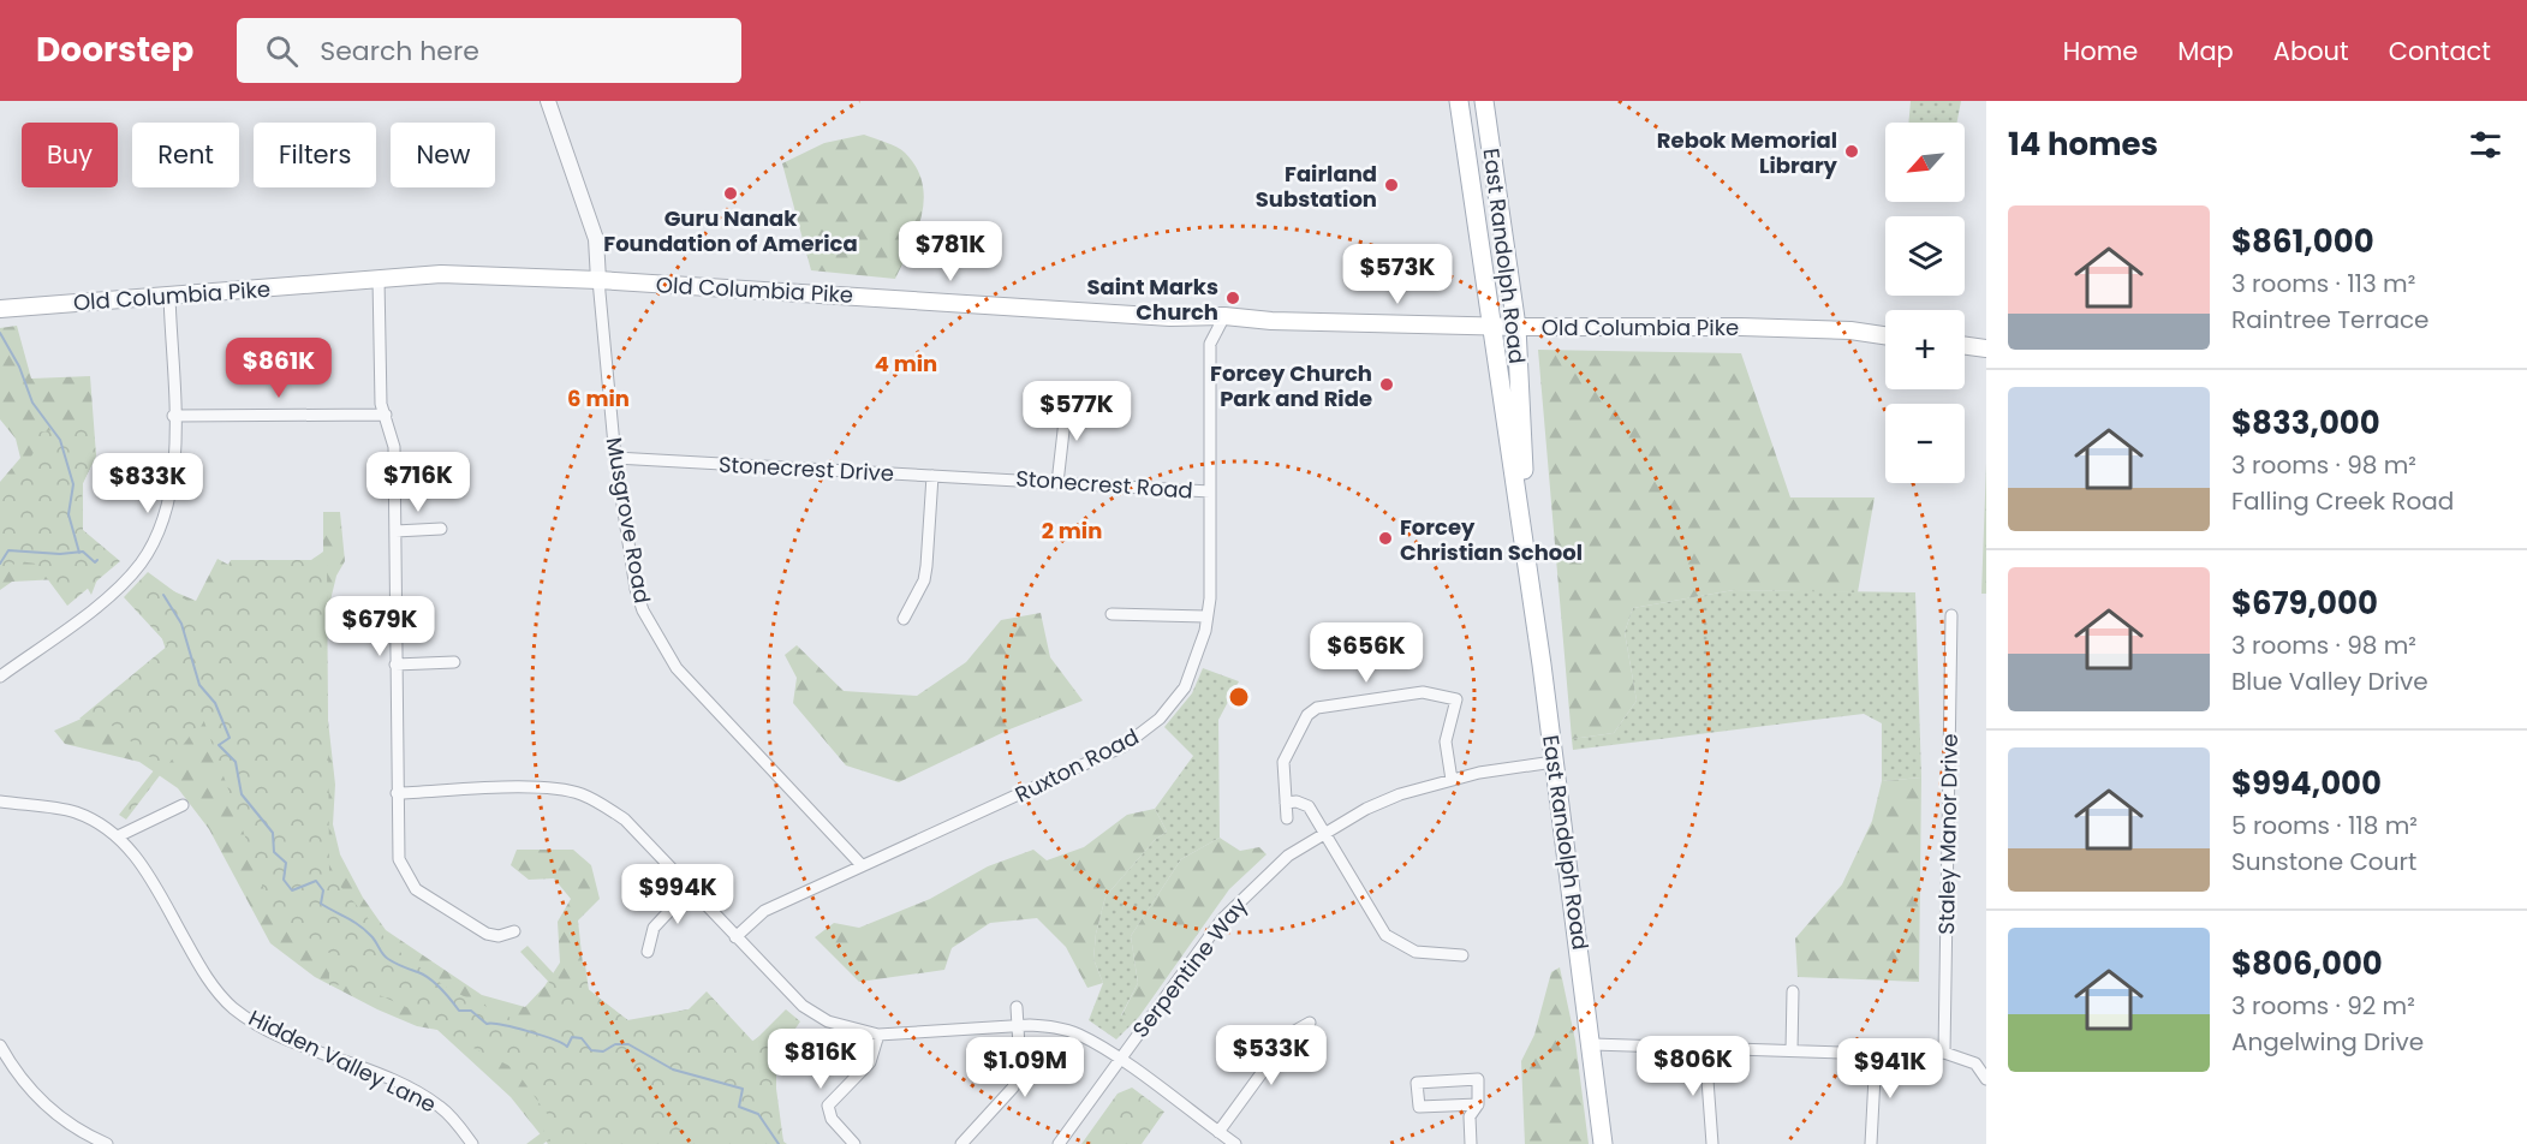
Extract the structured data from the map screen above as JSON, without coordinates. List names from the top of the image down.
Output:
{
  "streets": {
    "main road": ["East Randolph Road", "Old Columbia Pike"],
    "street": [
      "Stonecrest Drive",
      "Stonecrest Road",
      "Musgrove Road",
      "Ruxton Road",
      "Staley Manor Drive",
      "Serpentine Way",
      "Hidden Valley Lane"
    ]
  },
  "crossings": [
    ["East Randolph Road", "Old Columbia Pike"],
    ["East Randolph Road", "Serpentine Way"],
    ["Old Columbia Pike", "Musgrove Road"],
    ["Old Columbia Pike", "Ruxton Road"],
    ["Stonecrest Drive", "Stonecrest Road"],
    ["Stonecrest Drive", "Musgrove Road"],
    ["Stonecrest Road", "Ruxton Road"],
    ["Musgrove Road", "Ruxton Road"]
  ],
  "places": [
    "Rebok Memorial Library",
    "Fairland Substation",
    "Guru Nanak Foundation of America",
    "Saint Marks Church",
    "Forcey Church Park and Ride",
    "Forcey Christian School"
  ],
  "north": "bottom left",
  "page": {
    "header": "Doorstep",
    "search": "Search here",
    "nav": [
      "Home",
      "Map",
      "About",
      "Contact"
    ],
    "heading": "14 homes",
    "map_buttons": ["+", "−"],
    "chip": [
      "Buy",
      "Rent",
      "Filters",
      "New"
    ],
    "list": [
      {
        "name": "$861,000",
        "note": "3 rooms · 113 m² · Raintree Terrace"
      },
      {
        "name": "$833,000",
        "note": "3 rooms · 98 m² · Falling Creek Road"
      },
      {
        "name": "$679,000",
        "note": "3 rooms · 98 m² · Blue Valley Drive"
      },
      {
        "name": "$994,000",
        "note": "5 rooms · 118 m² · Sunstone Court"
      },
      {
        "name": "$806,000",
        "note": "3 rooms · 92 m² · Angelwing Drive"
      }
    ],
    "price": [
      "$781K",
      "$573K",
      "$861K",
      "$577K",
      "$716K",
      "$833K",
      "$679K",
      "$656K",
      "$994K",
      "$533K",
      "$816K",
      "$806K",
      "$1.09M",
      "$941K"
    ]
  },
  "rings": ["4 min", "6 min", "2 min"]
}
